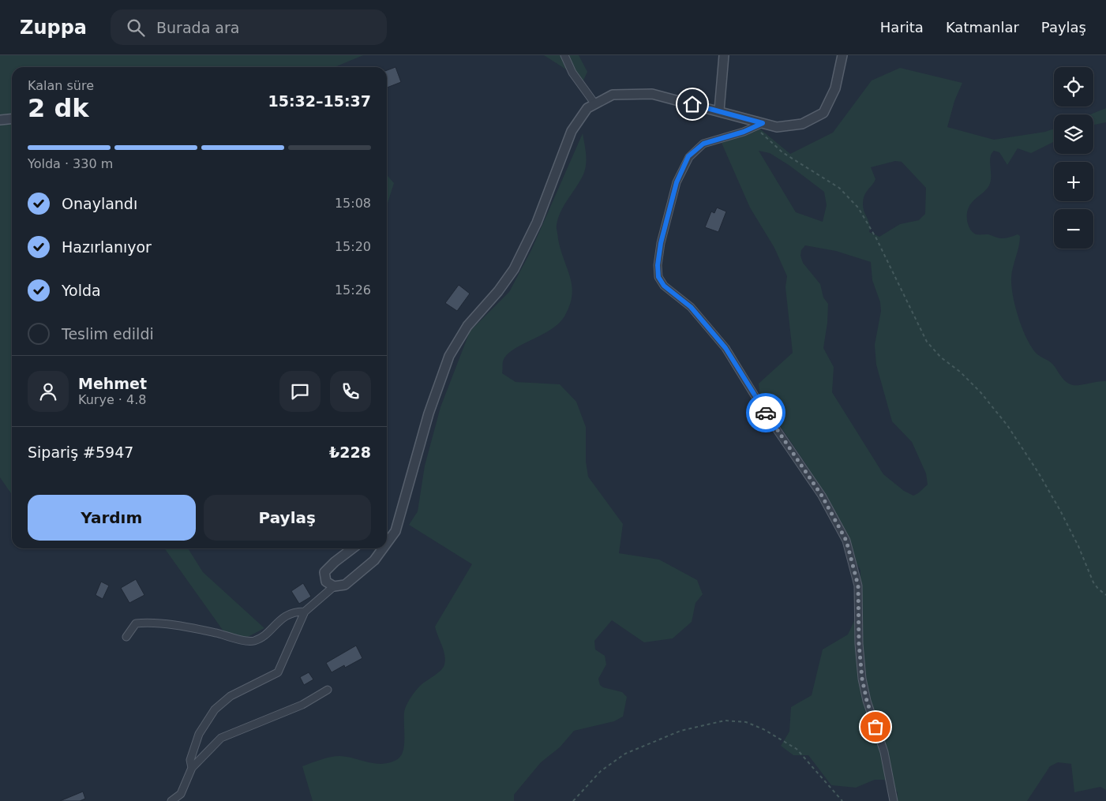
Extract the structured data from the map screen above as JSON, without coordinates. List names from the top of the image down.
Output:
{
  "page": {
    "header": "Zuppa",
    "search": "Burada ara",
    "nav": ["Harita", "Katmanlar", "Paylaş"],
    "map_buttons": ["+", "−"],
    "heading": ["2 dk", "Kalan süre", "15:32–15:37"],
    "panel": [
      "Mehmet",
      "Kurye · 4.8",
      "Sipariş #5947",
      "₺228"
    ],
    "bar": "Yolda · 330 m",
    "list": [
      ["Onaylandı", "15:08"],
      ["Hazırlanıyor", "15:20"],
      ["Yolda", "15:26"],
      "Teslim edildi"
    ],
    "buttons": ["Yardım", "Paylaş"]
  }
}
